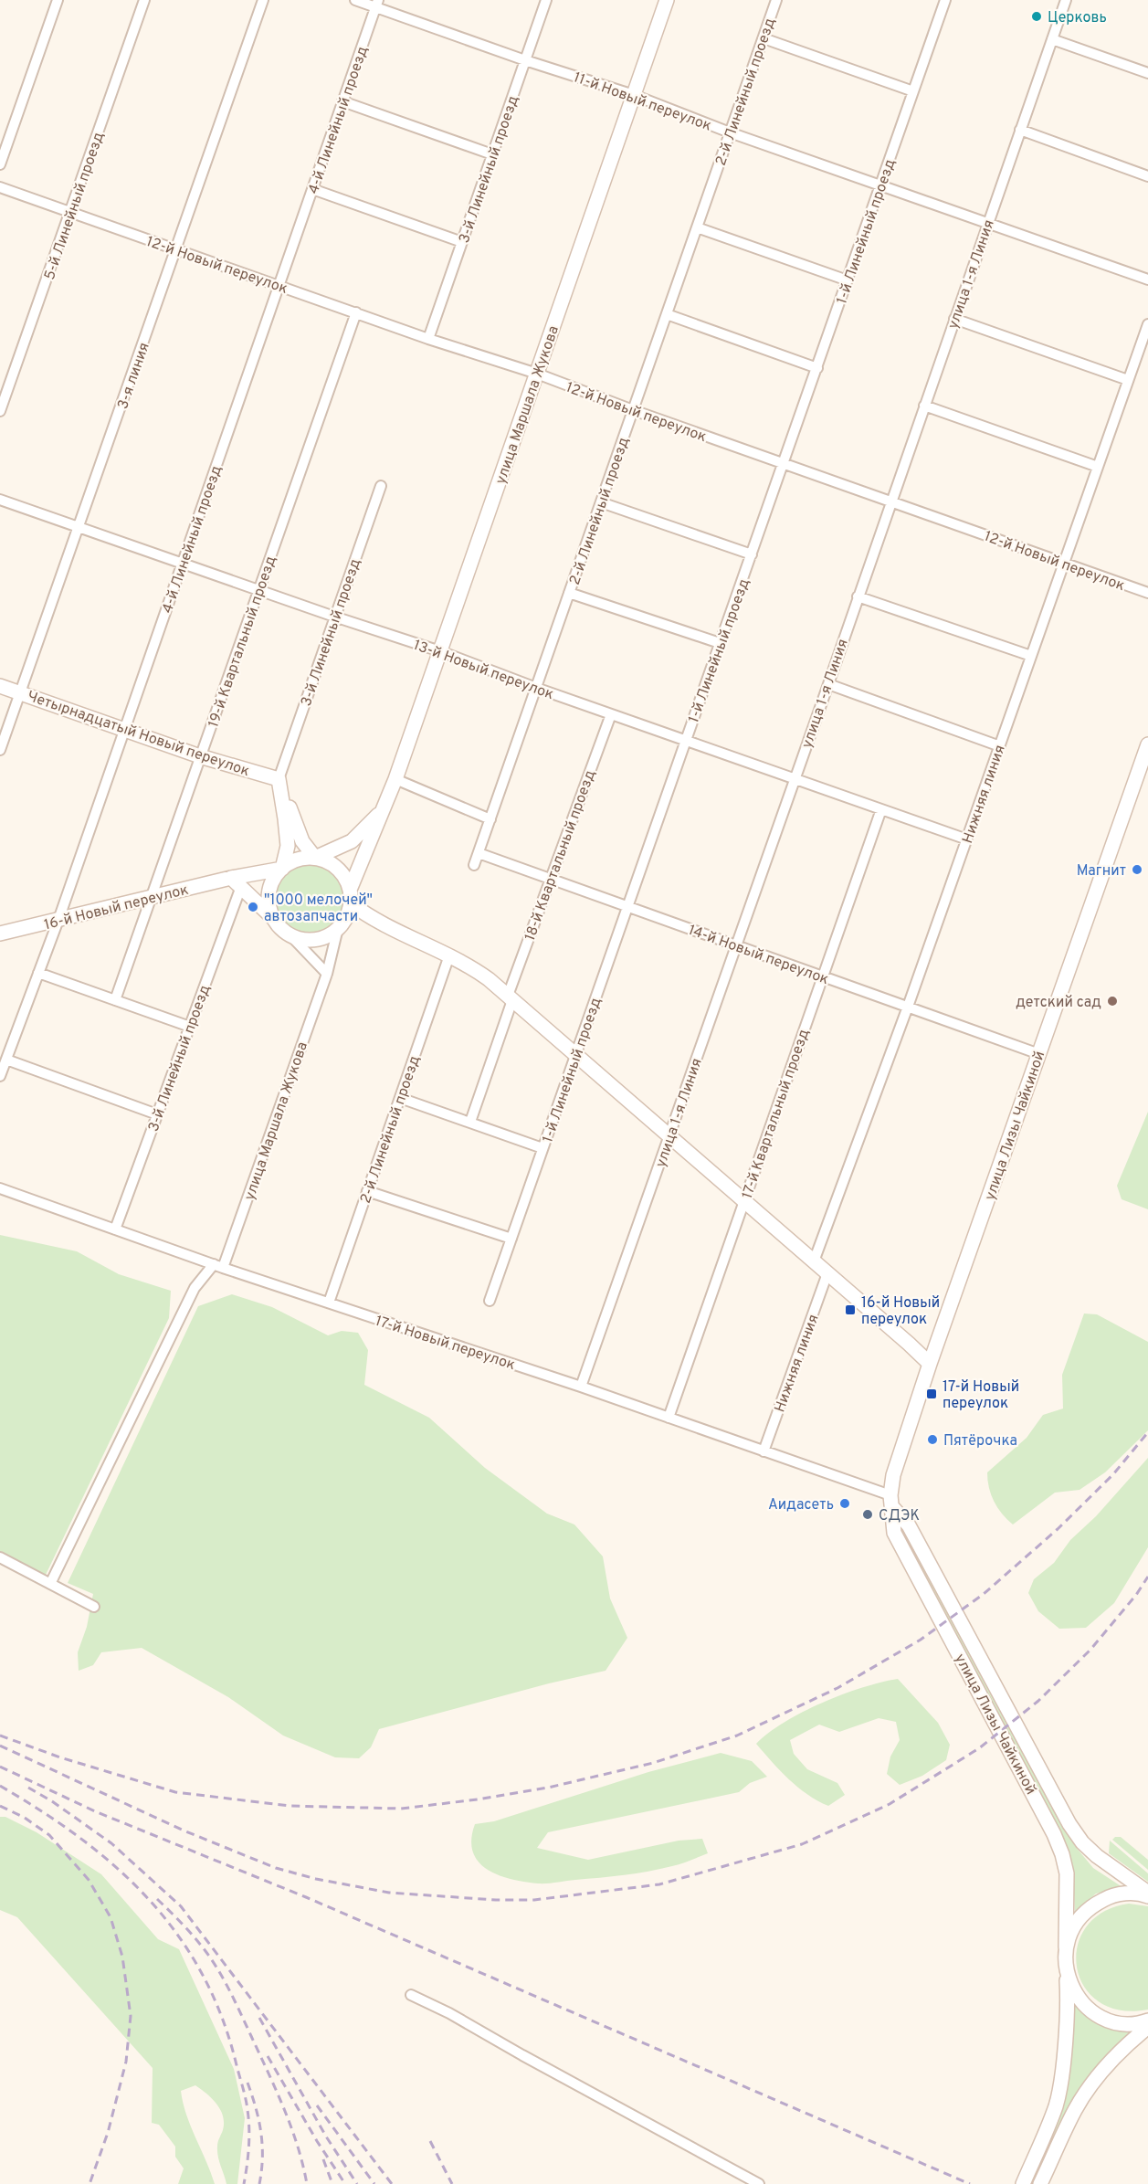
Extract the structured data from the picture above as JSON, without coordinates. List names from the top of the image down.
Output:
{
  "streets": {
    "main road": [
      "улица Маршала Жукова",
      "Четырнадцатый Новый переулок",
      "16-й Новый переулок",
      "улица Лизы Чайкиной"
    ],
    "street": [
      "2-й Линейный проезд",
      "11-й Новый переулок",
      "4-й Линейный проезд",
      "3-й Линейный проезд",
      "5-й Линейный проезд",
      "1-й Линейный проезд",
      "12-й Новый переулок",
      "улица 1-я Линия",
      "3-я линия",
      "19-й Квартальный проезд",
      "13-й Новый переулок",
      "Нижняя линия",
      "18-й Квартальный проезд",
      "14-й Новый переулок",
      "17-й Квартальный проезд",
      "17-й Новый переулок"
    ]
  },
  "crossings": [
    ["2-й Линейный проезд", "11-й Новый переулок"],
    ["2-й Линейный проезд", "12-й Новый переулок"],
    ["2-й Линейный проезд", "13-й Новый переулок"],
    ["2-й Линейный проезд", "14-й Новый переулок"],
    ["2-й Линейный проезд", "17-й Новый переулок"],
    ["11-й Новый переулок", "4-й Линейный проезд"],
    ["11-й Новый переулок", "3-й Линейный проезд"],
    ["11-й Новый переулок", "1-й Линейный проезд"],
    ["11-й Новый переулок", "улица 1-я Линия"],
    ["11-й Новый переулок", "улица Маршала Жукова"],
    ["4-й Линейный проезд", "12-й Новый переулок"],
    ["4-й Линейный проезд", "13-й Новый переулок"],
    ["4-й Линейный проезд", "Четырнадцатый Новый переулок"],
    ["4-й Линейный проезд", "16-й Новый переулок"],
    ["3-й Линейный проезд", "12-й Новый переулок"],
    ["3-й Линейный проезд", "13-й Новый переулок"],
    ["3-й Линейный проезд", "Четырнадцатый Новый переулок"],
    ["3-й Линейный проезд", "17-й Новый переулок"],
    ["5-й Линейный проезд", "12-й Новый переулок"],
    ["1-й Линейный проезд", "12-й Новый переулок"],
    ["1-й Линейный проезд", "13-й Новый переулок"],
    ["1-й Линейный проезд", "14-й Новый переулок"],
    ["12-й Новый переулок", "улица 1-я Линия"],
    ["12-й Новый переулок", "3-я линия"],
    ["12-й Новый переулок", "улица Маршала Жукова"],
    ["12-й Новый переулок", "19-й Квартальный проезд"],
    ["12-й Новый переулок", "Нижняя линия"],
    ["улица 1-я Линия", "13-й Новый переулок"],
    ["улица 1-я Линия", "14-й Новый переулок"],
    ["улица 1-я Линия", "17-й Новый переулок"],
    ["3-я линия", "13-й Новый переулок"],
    ["3-я линия", "Четырнадцатый Новый переулок"],
    ["улица Маршала Жукова", "13-й Новый переулок"],
    ["улица Маршала Жукова", "16-й Новый переулок"],
    ["улица Маршала Жукова", "17-й Новый переулок"],
    ["19-й Квартальный проезд", "13-й Новый переулок"],
    ["19-й Квартальный проезд", "Четырнадцатый Новый переулок"],
    ["19-й Квартальный проезд", "16-й Новый переулок"],
    ["13-й Новый переулок", "Нижняя линия"],
    ["13-й Новый переулок", "18-й Квартальный проезд"],
    ["13-й Новый переулок", "17-й Квартальный проезд"],
    ["Нижняя линия", "14-й Новый переулок"],
    ["Нижняя линия", "17-й Новый переулок"],
    ["18-й Квартальный проезд", "14-й Новый переулок"],
    ["14-й Новый переулок", "17-й Квартальный проезд"],
    ["14-й Новый переулок", "улица Лизы Чайкиной"],
    ["17-й Квартальный проезд", "17-й Новый переулок"],
    ["улица Лизы Чайкиной", "17-й Новый переулок"]
  ],
  "places": {
    "other": [
      "Церковь",
      "Магнит",
      "\"1000 мелочей\" автозапчасти",
      "детский сад",
      "Пятёрочка",
      "Аидасеть",
      "СДЭК"
    ],
    "transit": ["16-й Новый переулок", "17-й Новый переулок"]
  }
}
